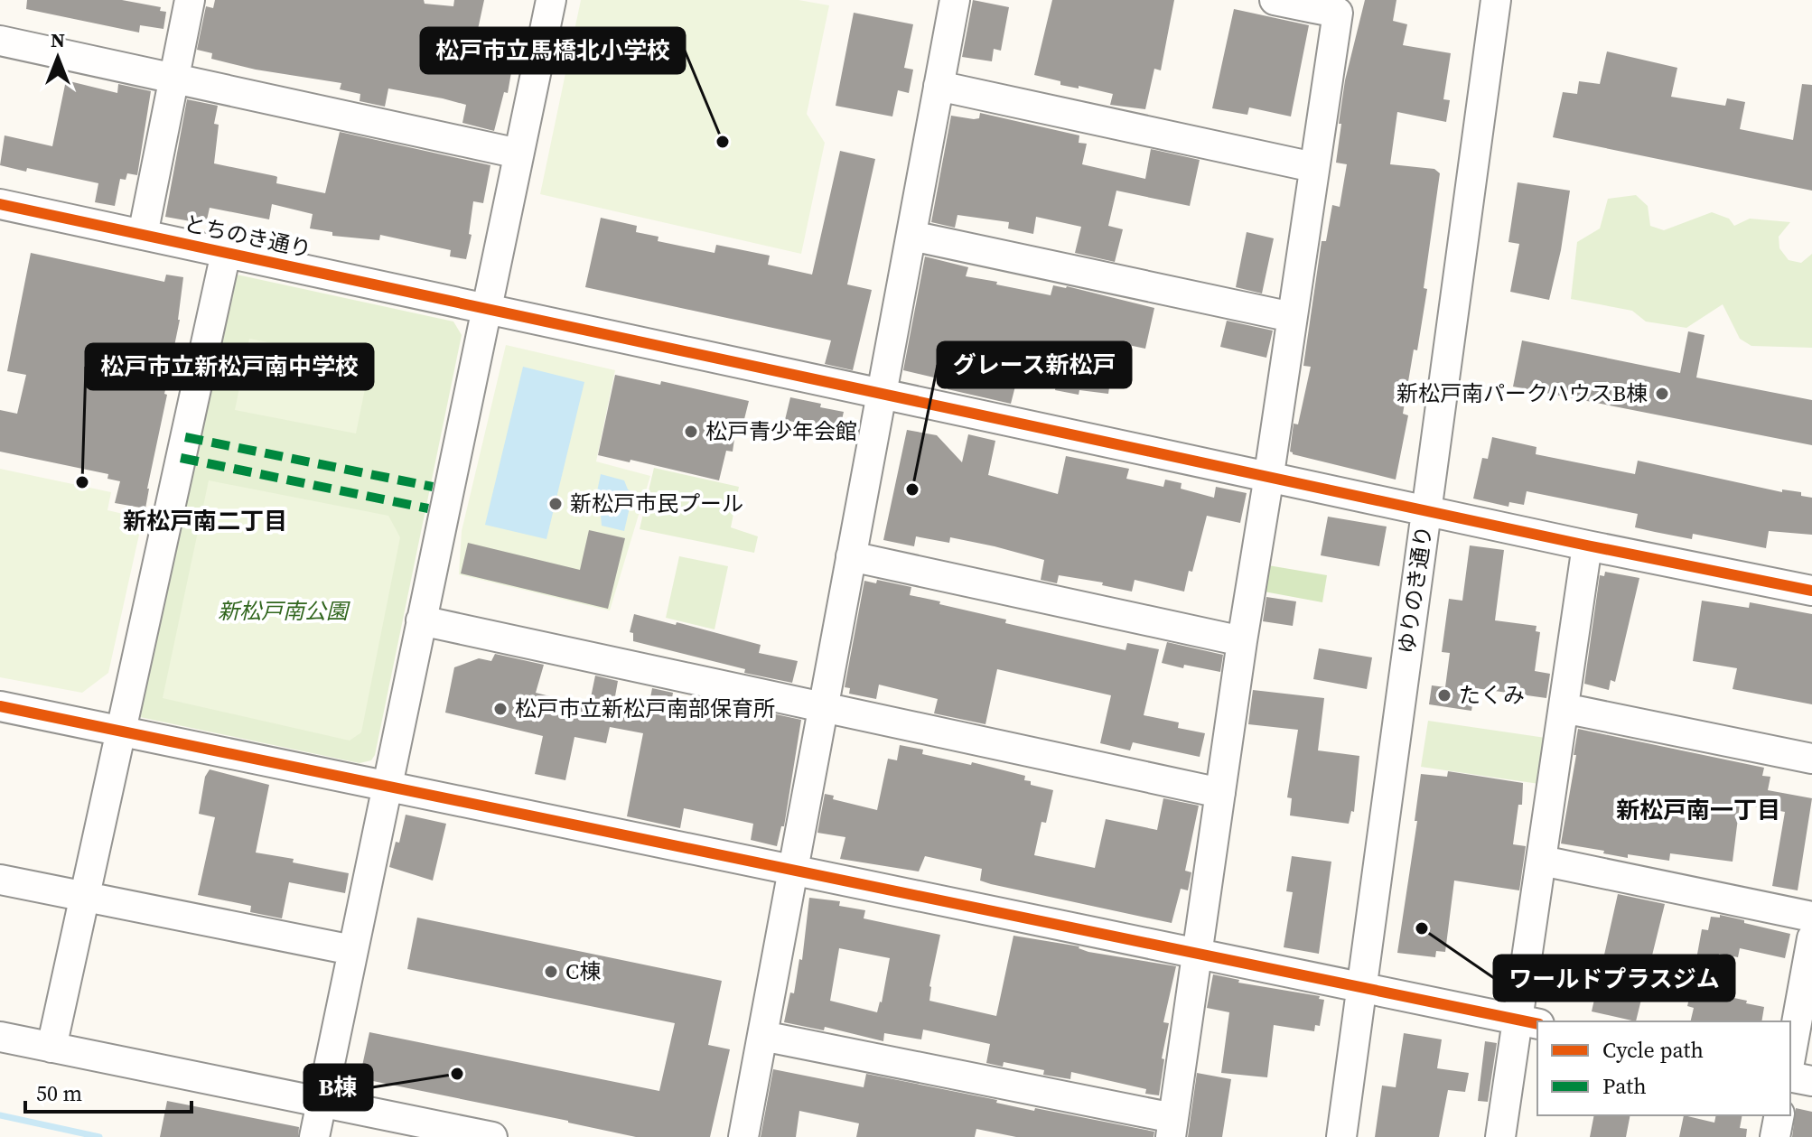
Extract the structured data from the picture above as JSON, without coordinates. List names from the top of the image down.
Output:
{
  "streets": {
    "street": ["とちのき通り", "ゆりのき通り"]
  },
  "crossings": [
    ["とちのき通り", "ゆりのき通り"]
  ],
  "districts": ["新松戸南二丁目", "新松戸南一丁目"],
  "parks": ["新松戸南公園"],
  "places": [
    "松戸市立馬橋北小学校",
    "新松戸南パークハウスB棟",
    "松戸青少年会館",
    "松戸市立新松戸南中学校",
    "グレース新松戸",
    "新松戸市民プール",
    "たくみ",
    "松戸市立新松戸南部保育所",
    "ワールドプラスジム",
    "C棟",
    "B棟"
  ],
  "legend": ["Cycle path", "Path"],
  "scale_bar": "50 m",
  "north": "top"
}
